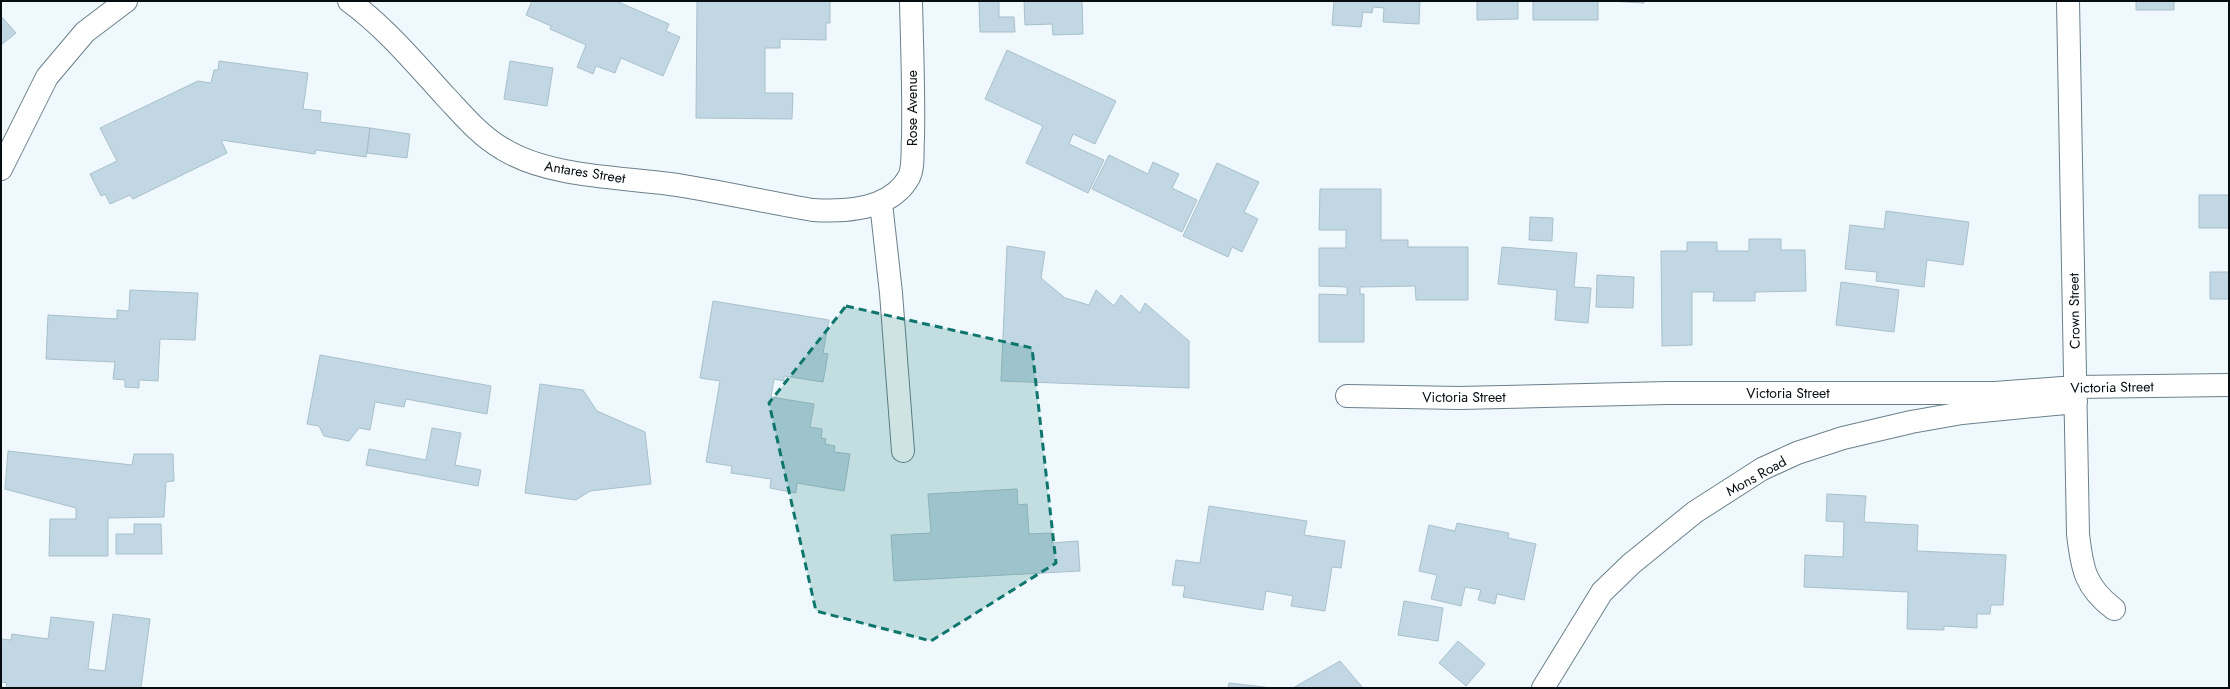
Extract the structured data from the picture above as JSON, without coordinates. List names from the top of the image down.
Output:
{
  "streets": {
    "street": [
      "Rose Avenue",
      "Antares Street",
      "Crown Street",
      "Victoria Street",
      "Mons Road"
    ]
  },
  "crossings": [
    ["Rose Avenue", "Antares Street"],
    ["Crown Street", "Victoria Street"],
    ["Crown Street", "Mons Road"],
    ["Victoria Street", "Mons Road"]
  ]
}
